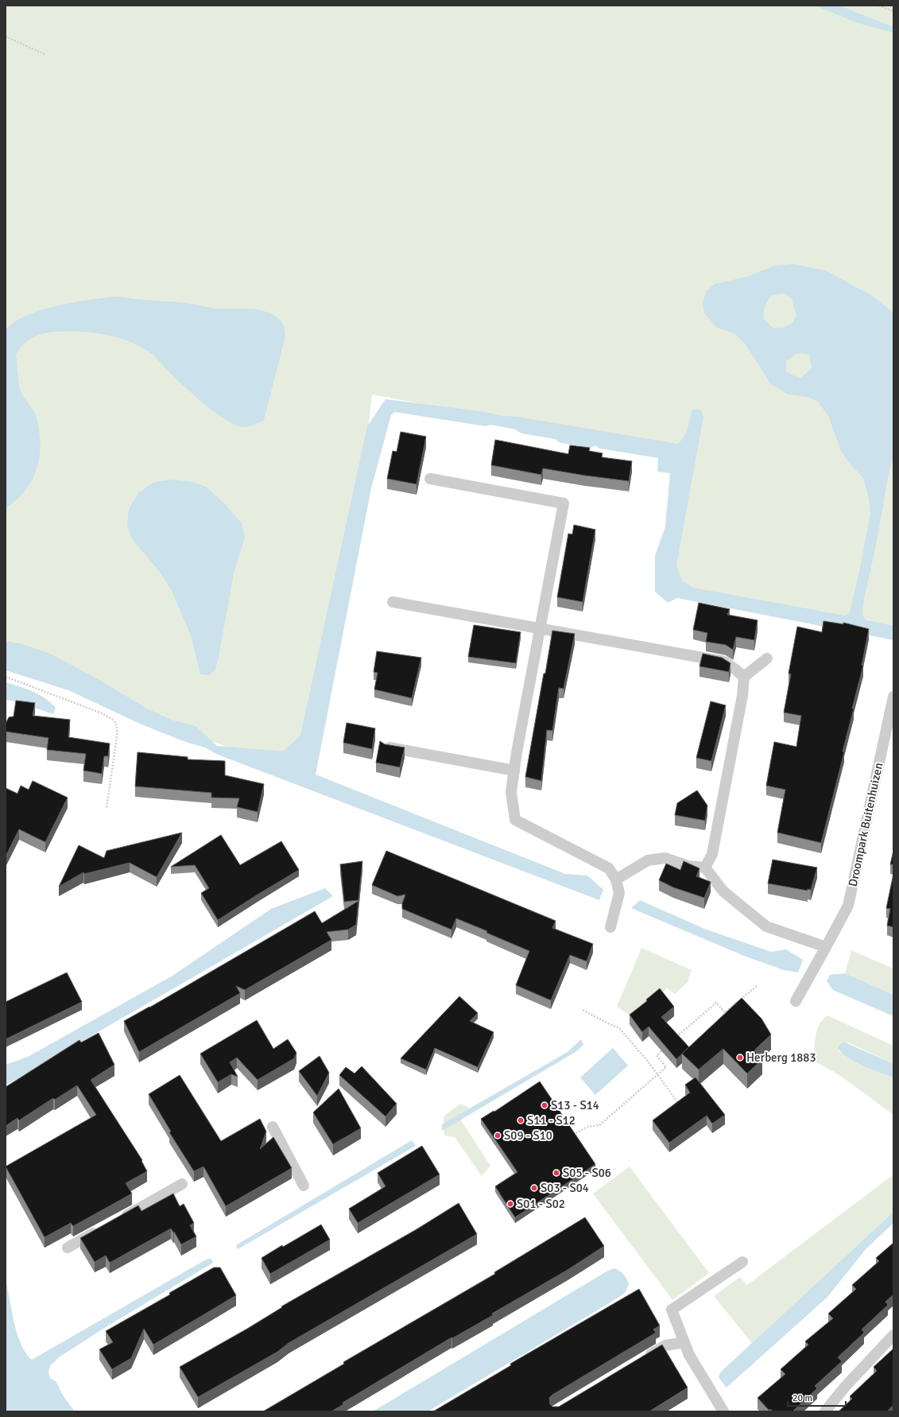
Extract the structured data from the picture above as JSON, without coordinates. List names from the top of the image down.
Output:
{
  "streets": {
    "lane": ["Droompark Buitenhuizen"]
  },
  "places": [
    "Herberg 1883",
    "S13 - S14",
    "S11 - S12",
    "S09 - S10",
    "S05 - S06",
    "S03 - S04",
    "S01 - S02"
  ],
  "scale_bar": "20 m"
}
